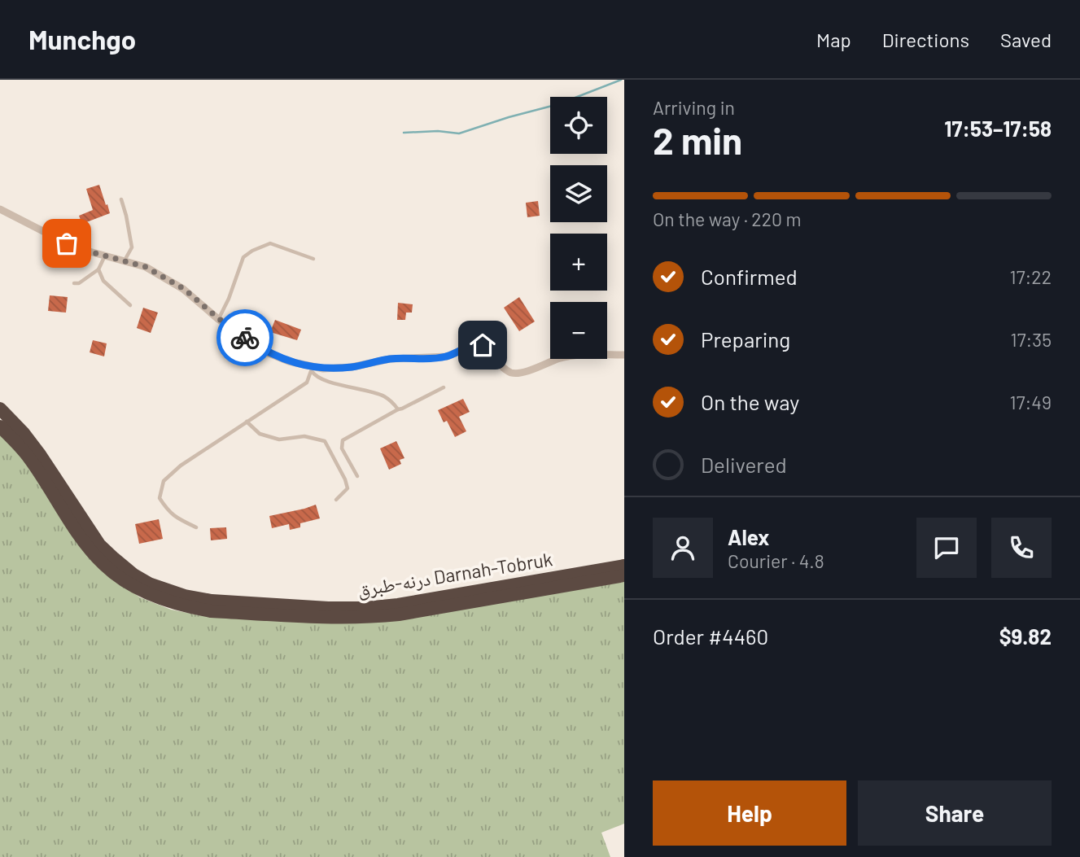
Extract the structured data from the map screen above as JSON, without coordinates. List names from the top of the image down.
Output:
{
  "streets": {
    "highway": ["درنه-طبرق Darnah-Tobruk"]
  },
  "page": {
    "header": "Munchgo",
    "nav": ["Map", "Directions", "Saved"],
    "heading": ["2 min", "Arriving in", "17:53–17:58"],
    "panel": [
      "Alex",
      "Courier · 4.8",
      "Order #4460",
      "$9.82"
    ],
    "map_buttons": ["+", "−"],
    "bar": "On the way · 220 m",
    "list": [
      ["Confirmed", "17:22"],
      ["Preparing", "17:35"],
      ["On the way", "17:49"],
      "Delivered"
    ],
    "buttons": ["Help", "Share"]
  }
}
